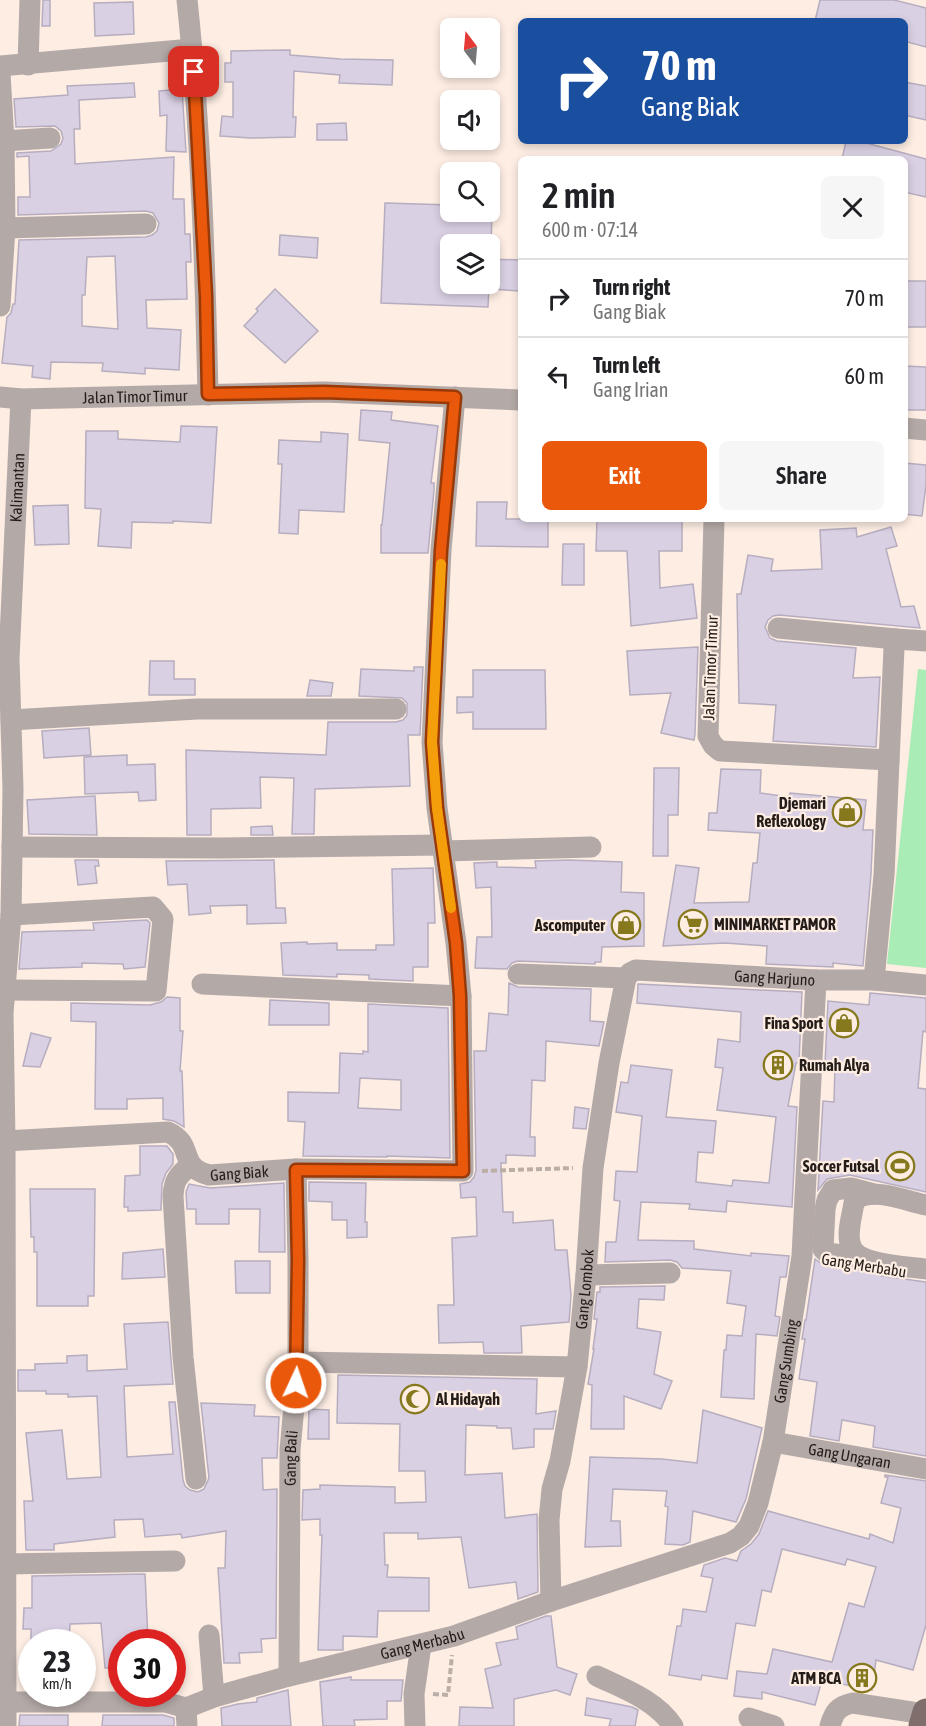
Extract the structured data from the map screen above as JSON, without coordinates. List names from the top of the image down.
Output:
{
  "streets": {
    "street": [
      "Jalan Timor Timur",
      "Kalimantan",
      "Gang Harjuno",
      "Gang Biak",
      "Gang Merbabu",
      "Gang Lombok",
      "Gang Sumbing",
      "Gang Ungaran",
      "Gang Bali"
    ]
  },
  "crossings": [
    ["Jalan Timor Timur", "Kalimantan"],
    ["Kalimantan", "Gang Biak"],
    ["Gang Harjuno", "Gang Lombok"],
    ["Gang Harjuno", "Gang Sumbing"],
    ["Gang Biak", "Gang Bali"],
    ["Gang Merbabu", "Gang Lombok"],
    ["Gang Merbabu", "Gang Sumbing"],
    ["Gang Merbabu", "Gang Bali"],
    ["Gang Lombok", "Gang Sumbing"],
    ["Gang Sumbing", "Gang Ungaran"]
  ],
  "places": {
    "shop": ["Djemari Reflexology", "Ascomputer", "Fina Sport"],
    "supermarket": ["MINIMARKET PAMOR"],
    "building": ["Rumah Alya", "ATM BCA"],
    "sports": ["Soccer Futsal"],
    "mosque": ["Al Hidayah"]
  },
  "north": "top",
  "page": {
    "turn": ["70 m", "Gang Biak"],
    "heading": ["2 min", "600 m · 07:14"],
    "list": [
      {
        "name": "Turn right",
        "note": "Gang Biak",
        "value": "70 m"
      },
      {
        "name": "Turn left",
        "note": "Gang Irian",
        "value": "60 m"
      }
    ],
    "buttons": ["Exit", "Share"],
    "speed": "23 km/h",
    "limit": "30"
  }
}
